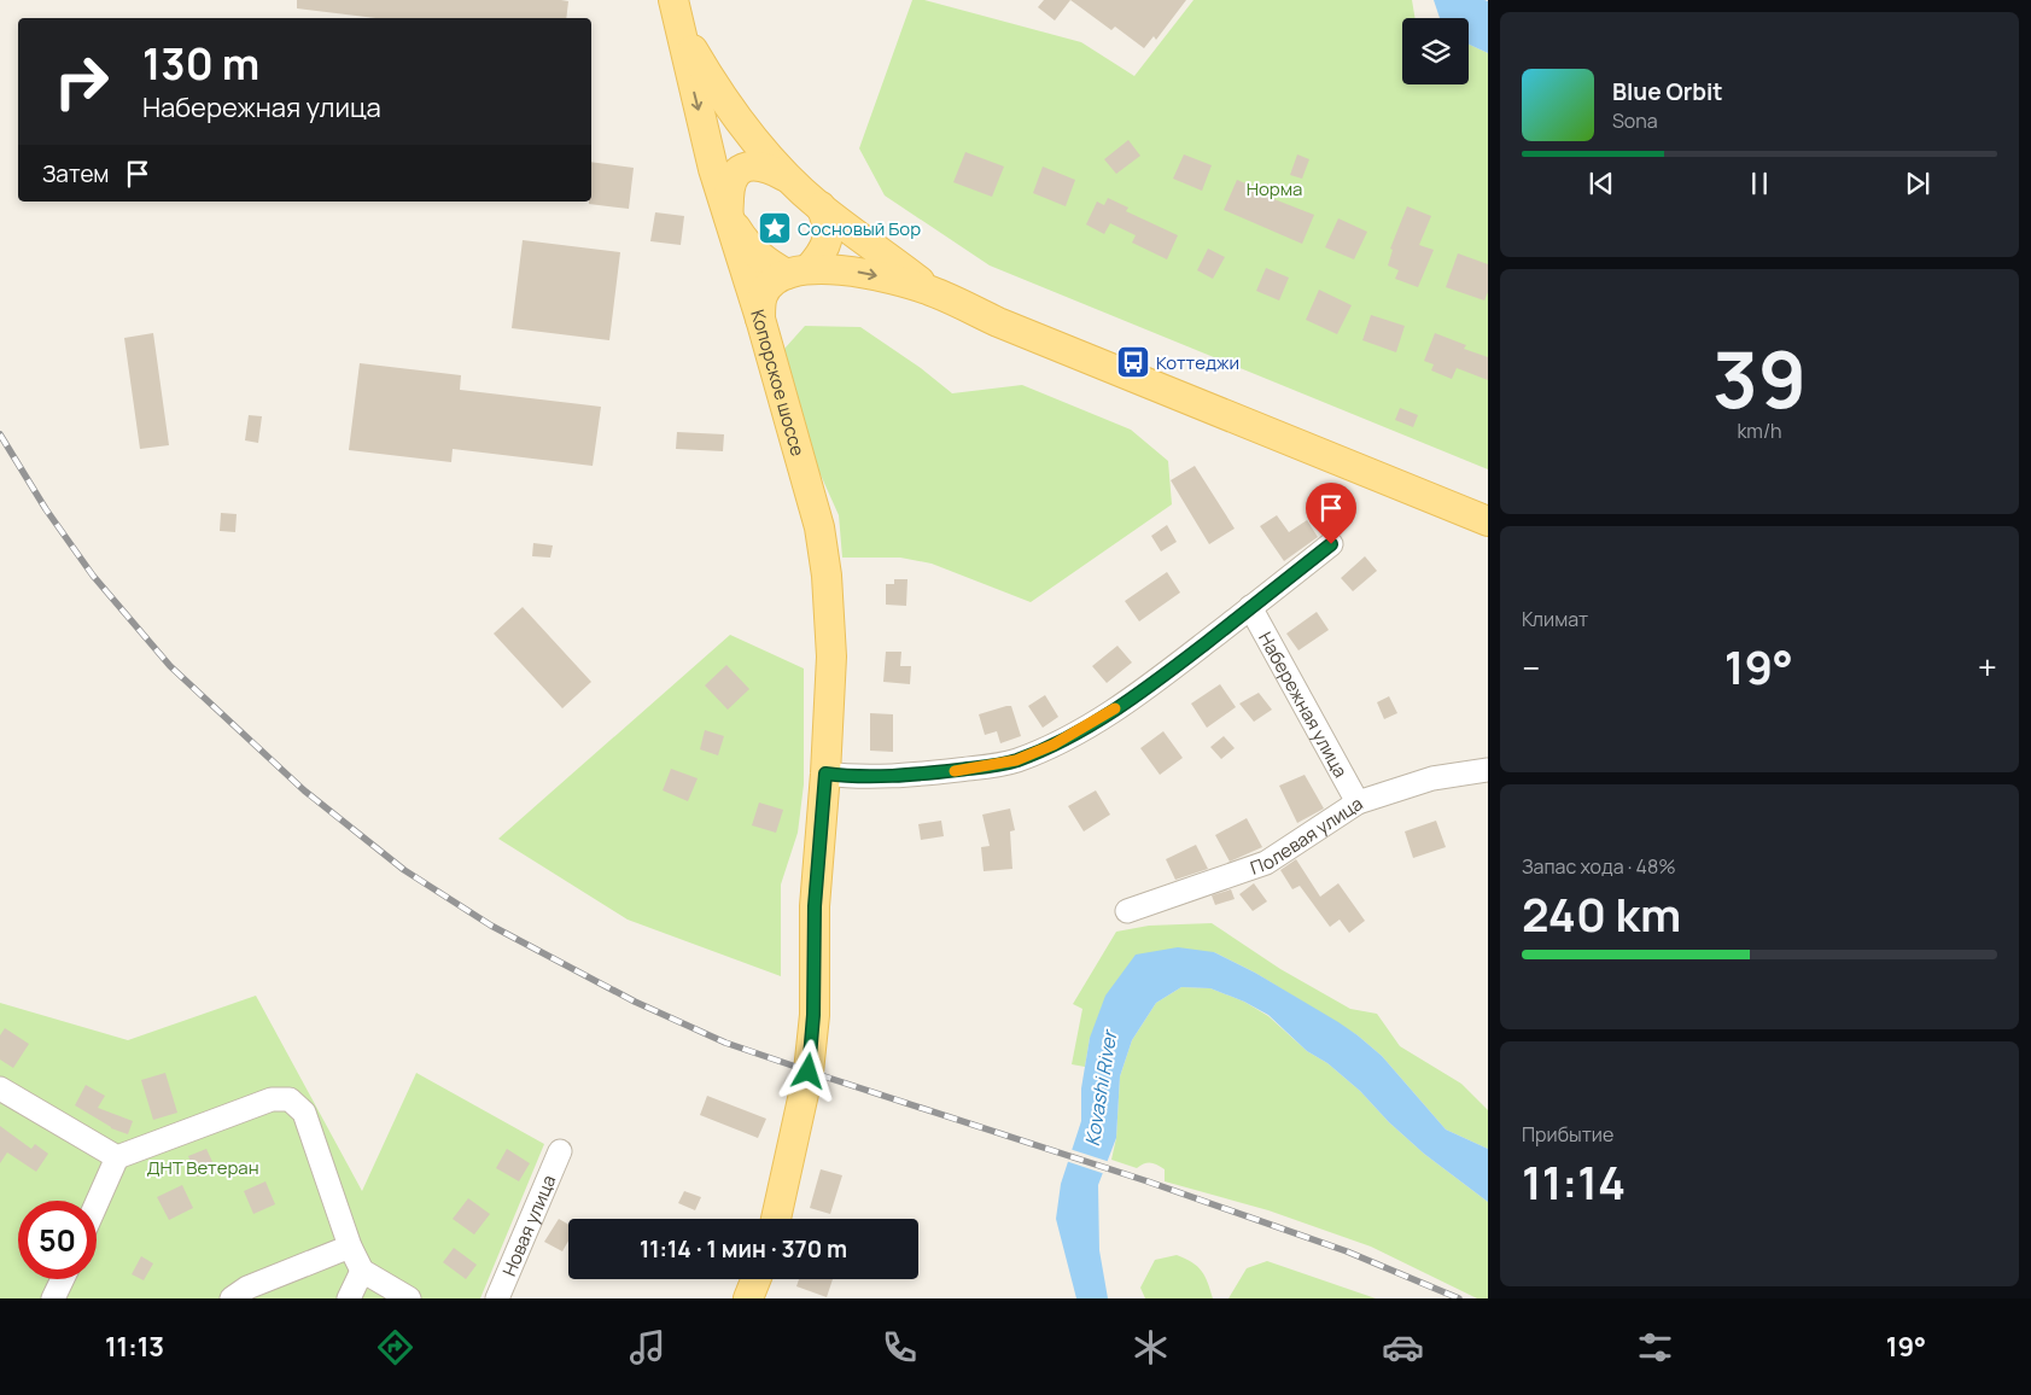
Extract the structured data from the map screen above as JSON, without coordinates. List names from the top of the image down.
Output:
{
  "streets": {
    "main road": ["Копорское шоссе"],
    "street": ["Набережная улица", "Полевая улица", "Новая улица"]
  },
  "crossings": [
    ["Набережная улица", "Полевая улица"]
  ],
  "water": ["Kovashi River"],
  "parks": ["Норма", "ДНТ Ветеран"],
  "places": {
    "place": ["Сосновый Бор"],
    "bus stop": ["Коттеджи"]
  },
  "page": {
    "turn": ["130 m", "Набережная улица"],
    "song": ["Blue Orbit", "Sona"],
    "then": "Затем",
    "tile": [
      ["39", "km/h"],
      "Климат",
      ["Запас хода · 48%", "240 km"],
      ["Прибытие", "11:14"]
    ],
    "heat": ["−", "19°", "+"],
    "limit": "50",
    "trip": "11:14 · 1 мин · 370 m",
    "tabs": ["11:13", "19°"]
  }
}
